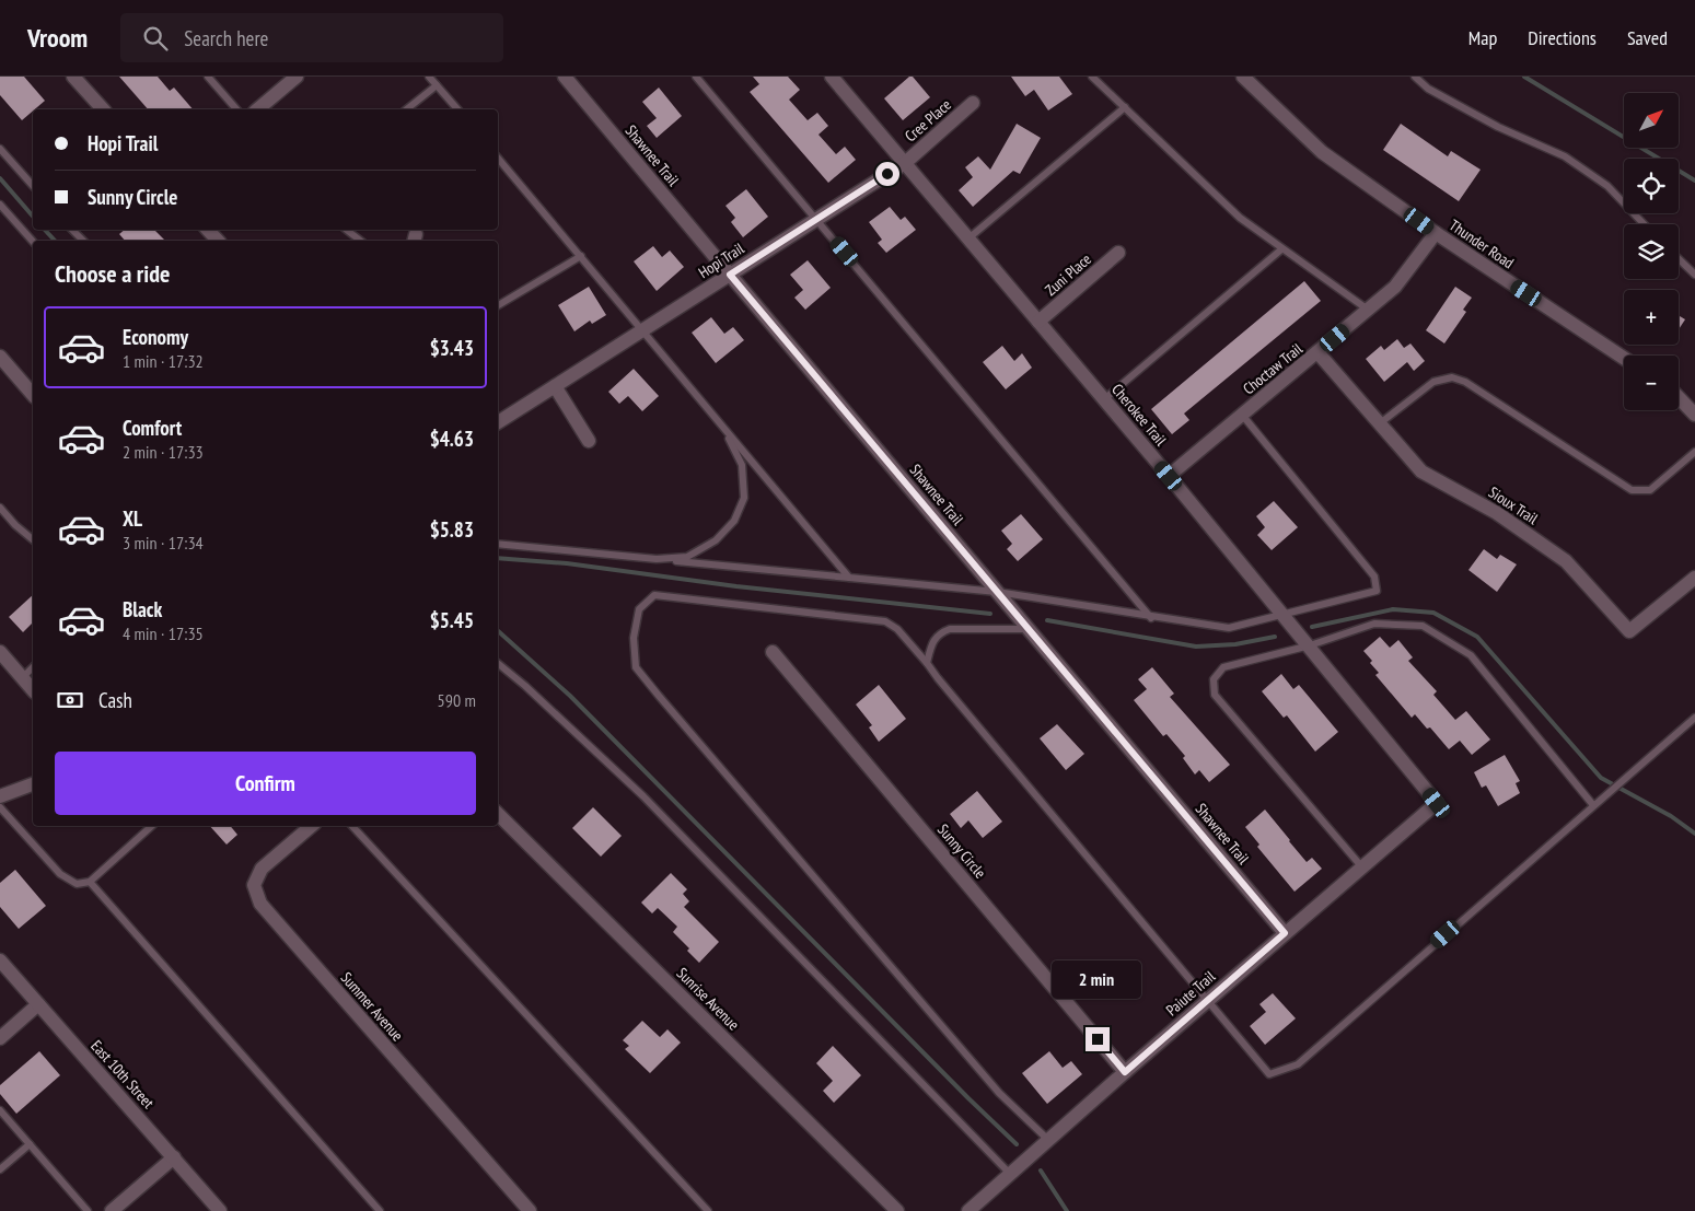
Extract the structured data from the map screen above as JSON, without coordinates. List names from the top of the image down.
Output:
{
  "streets": {
    "street": [
      "Cree Place",
      "Shawnee Trail",
      "Thunder Road",
      "Hopi Trail",
      "Zuni Place",
      "Choctaw Trail",
      "Cherokee Trail",
      "Sioux Trail",
      "Sunny Circle",
      "Paiute Trail",
      "Sunrise Avenue",
      "Summer Avenue",
      "East 10th Street"
    ]
  },
  "crossings": [
    ["Cree Place", "Hopi Trail"],
    ["Cree Place", "Cherokee Trail"],
    ["Shawnee Trail", "Hopi Trail"],
    ["Shawnee Trail", "Paiute Trail"],
    ["Thunder Road", "Choctaw Trail"],
    ["Hopi Trail", "Cherokee Trail"],
    ["Zuni Place", "Cherokee Trail"],
    ["Choctaw Trail", "Cherokee Trail"],
    ["Choctaw Trail", "Sioux Trail"],
    ["Cherokee Trail", "Paiute Trail"],
    ["Sunny Circle", "Paiute Trail"]
  ],
  "north": "top right",
  "page": {
    "header": "Vroom",
    "search": "Search here",
    "nav": ["Map", "Directions", "Saved"],
    "map_buttons": ["+", "−"],
    "banner": ["Hopi Trail", "Sunny Circle"],
    "heading": "Choose a ride",
    "list": [
      {
        "name": "Economy",
        "note": "1 min · 17:32",
        "value": "$3.43"
      },
      {
        "name": "Comfort",
        "note": "2 min · 17:33",
        "value": "$4.63"
      },
      {
        "name": "XL",
        "note": "3 min · 17:34",
        "value": "$5.83"
      },
      {
        "name": "Black",
        "note": "4 min · 17:35",
        "value": "$5.45"
      }
    ],
    "pay": ["Cash", "590 m"],
    "buttons": "Confirm",
    "bubble": "2 min"
  }
}
